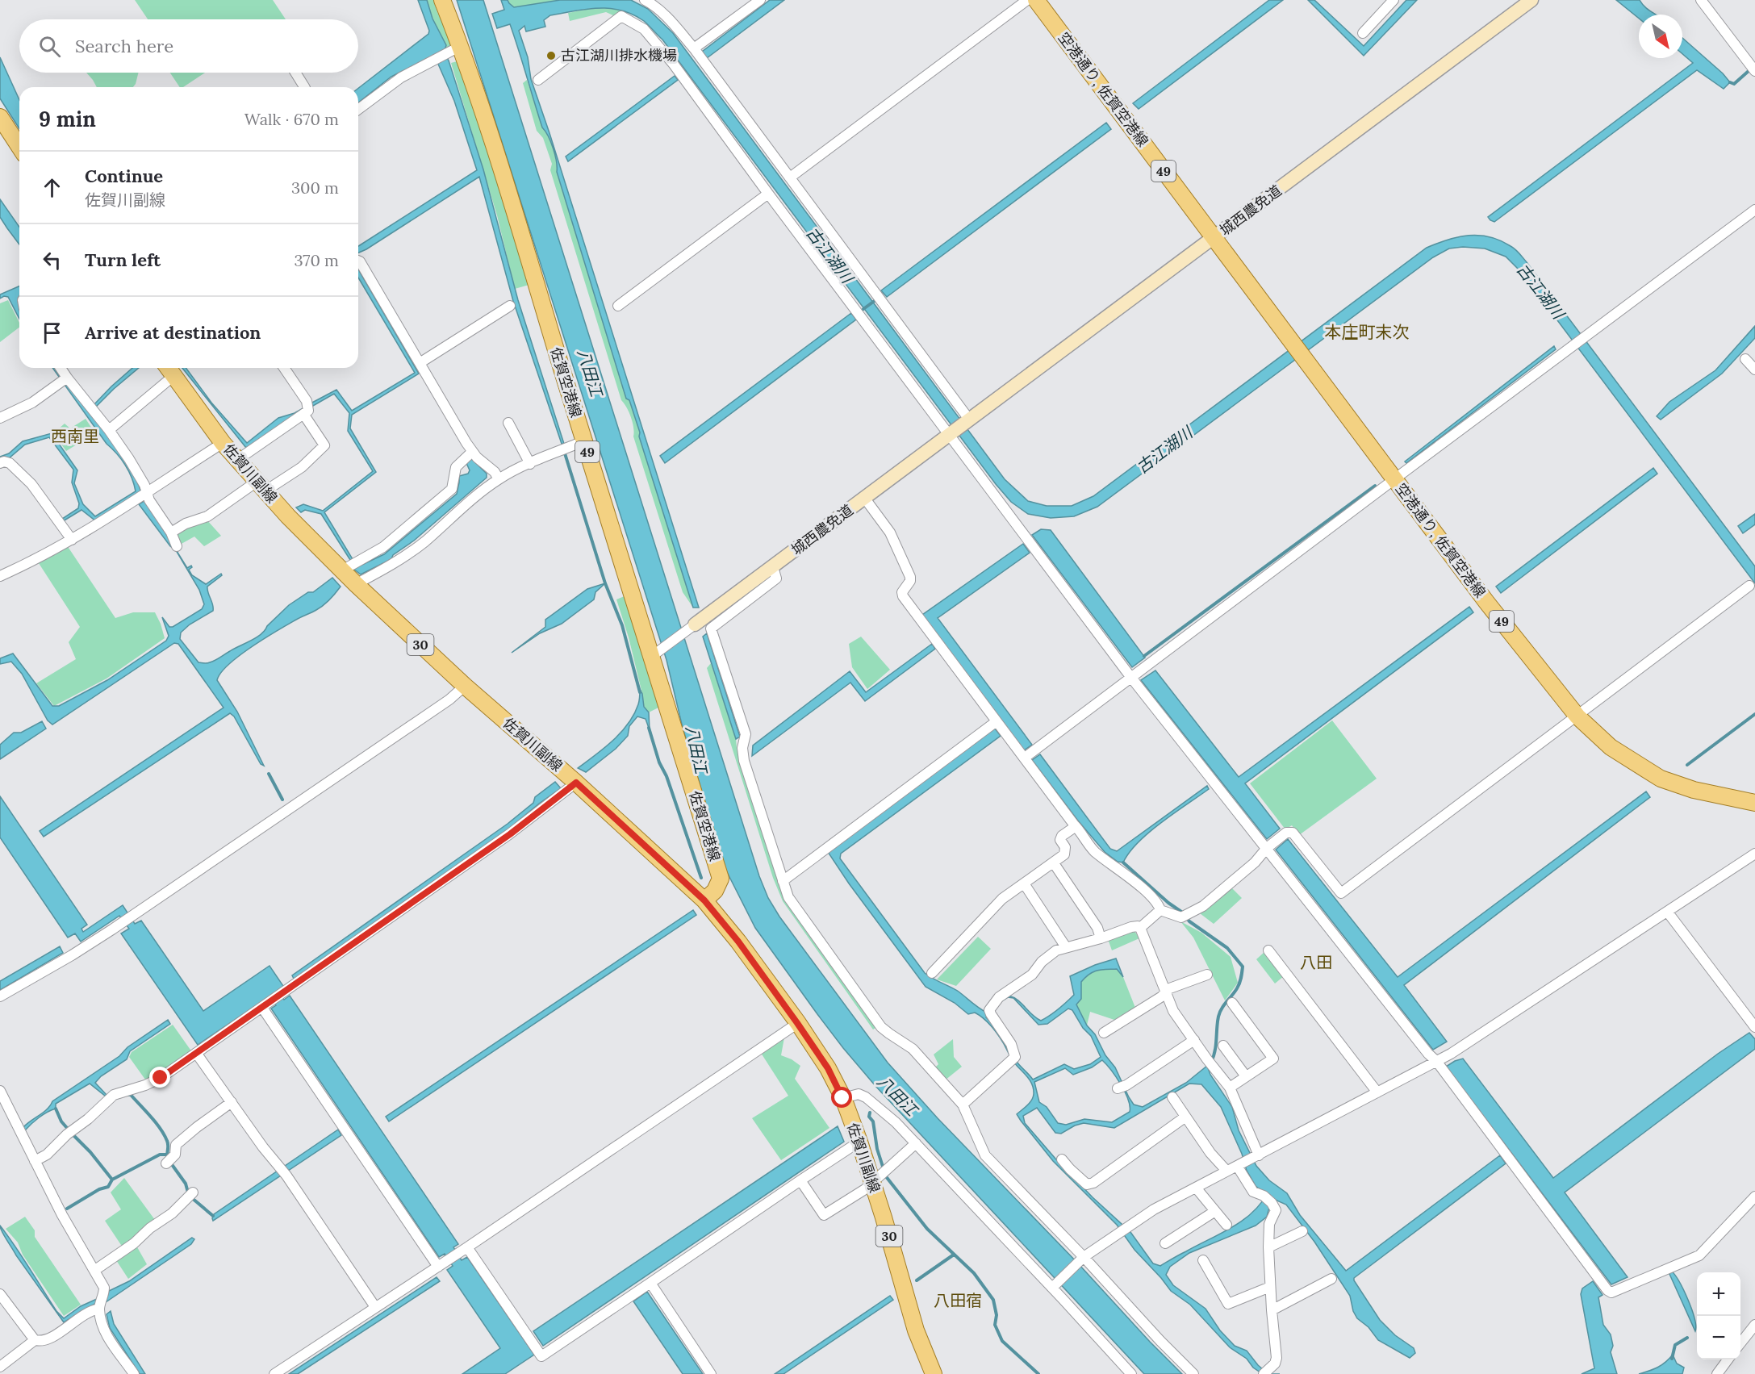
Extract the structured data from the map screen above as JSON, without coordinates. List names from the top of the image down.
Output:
{
  "streets": {
    "main road": [
      "空港通り, 佐賀空港線",
      "49",
      "佐賀空港線",
      "佐賀川副線",
      "30"
    ],
    "street": ["城西農免道"]
  },
  "crossings": [
    ["空港通り, 佐賀空港線", "城西農免道"],
    ["佐賀空港線", "佐賀川副線"]
  ],
  "districts": [
    "本庄町末次",
    "西南里",
    "八田",
    "八田宿"
  ],
  "water": ["古江湖川", "八田江"],
  "places": ["古江湖川排水機場"],
  "north": "bottom right",
  "page": {
    "search": "Search here",
    "heading": ["9 min", "Walk · 670 m"],
    "list": [
      ["Continue", "佐賀川副線", "300 m"],
      ["Turn left", "370 m"],
      "Arrive at destination"
    ],
    "map_buttons": ["+", "−"]
  }
}
